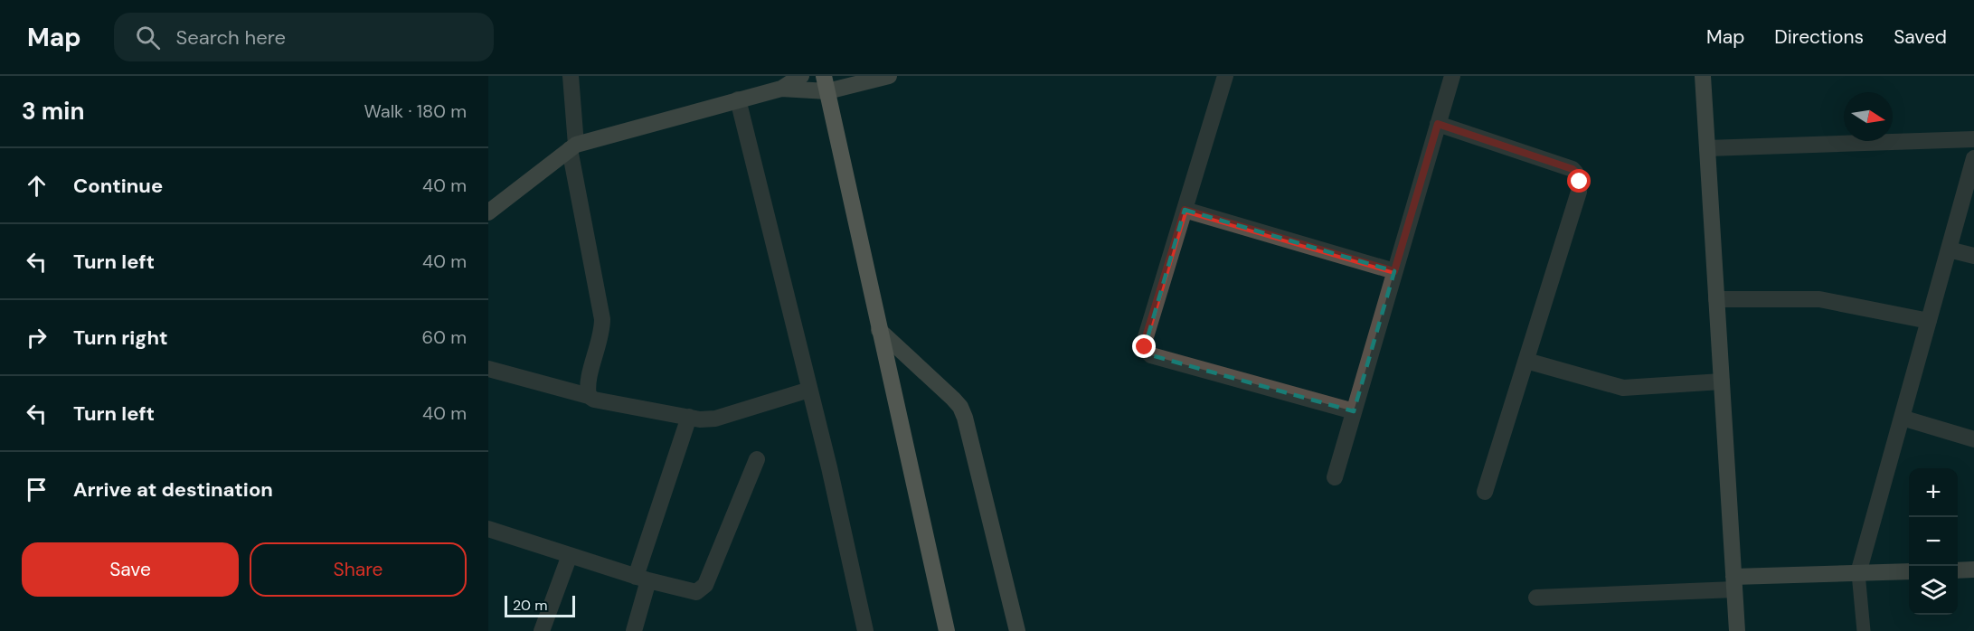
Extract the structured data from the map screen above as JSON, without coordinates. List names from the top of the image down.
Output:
{
  "scale_bar": "20 m",
  "north": "right",
  "page": {
    "header": "Map",
    "search": "Search here",
    "nav": ["Map", "Directions", "Saved"],
    "heading": ["3 min", "Walk · 180 m"],
    "list": [
      ["Continue", "40 m"],
      ["Turn left", "40 m"],
      ["Turn right", "60 m"],
      ["Turn left", "40 m"],
      "Arrive at destination"
    ],
    "map_buttons": ["+", "−"],
    "buttons": ["Save", "Share"],
    "scale": "20 m"
  }
}
